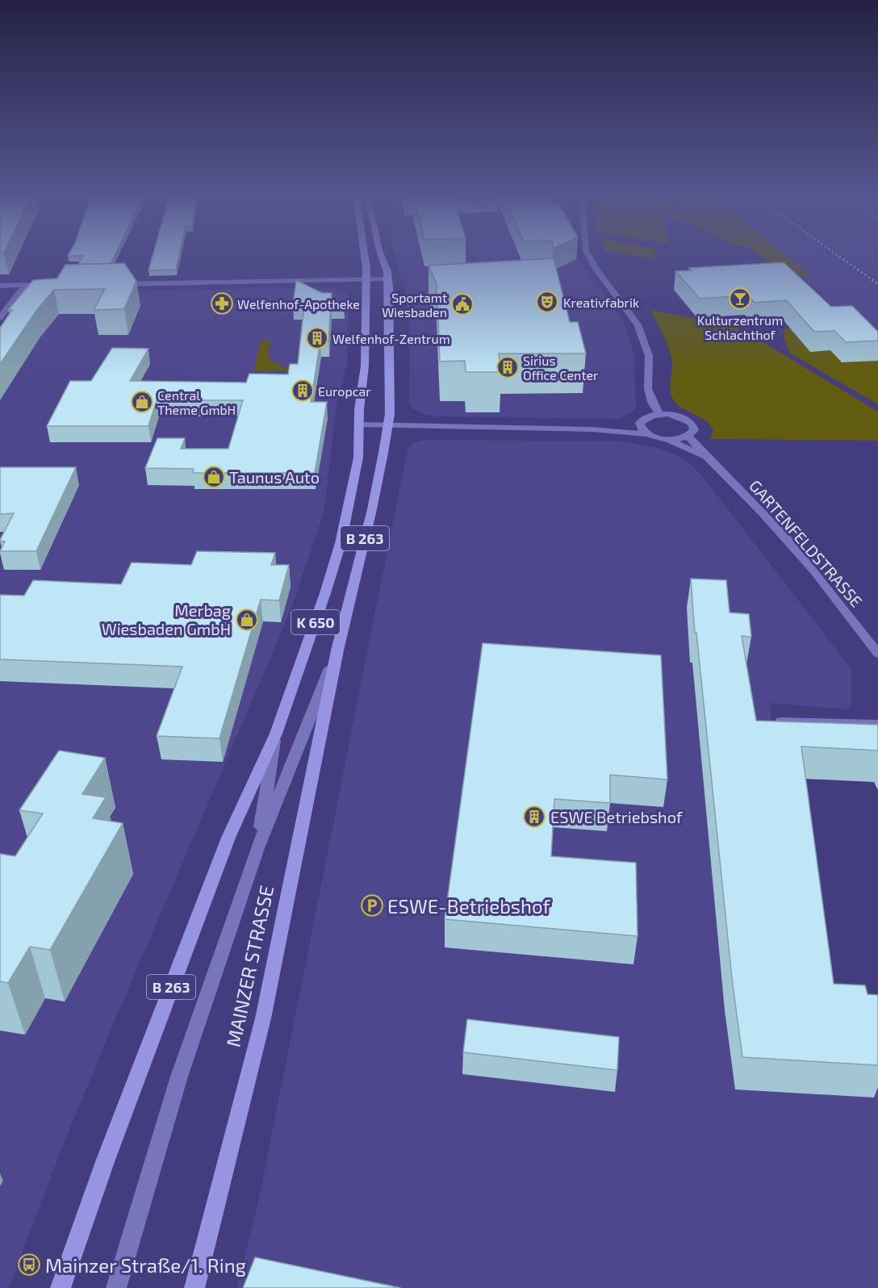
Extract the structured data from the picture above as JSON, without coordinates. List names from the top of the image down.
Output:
{
  "streets": {
    "main road": ["B 263", "K 650", "MAINZER STRASSE"],
    "street": ["GARTENFELDSTRASSE"]
  },
  "places": {
    "bar": ["Kulturzentrum Schlachthof"],
    "theatre": ["Kreativfabrik"],
    "pharmacy": ["Welfenhof-Apotheke"],
    "public building": ["Sportamt Wiesbaden"],
    "building": [
      "Welfenhof-Zentrum",
      "Sirius Office Center",
      "Europcar",
      "ESWE Betriebshof"
    ],
    "shop": ["Central Theme GmbH", "Taunus Auto", "Merbag Wiesbaden GmbH"],
    "parking": ["ESWE-Betriebshof"],
    "bus stop": ["Mainzer Straße/1. Ring"]
  }
}
